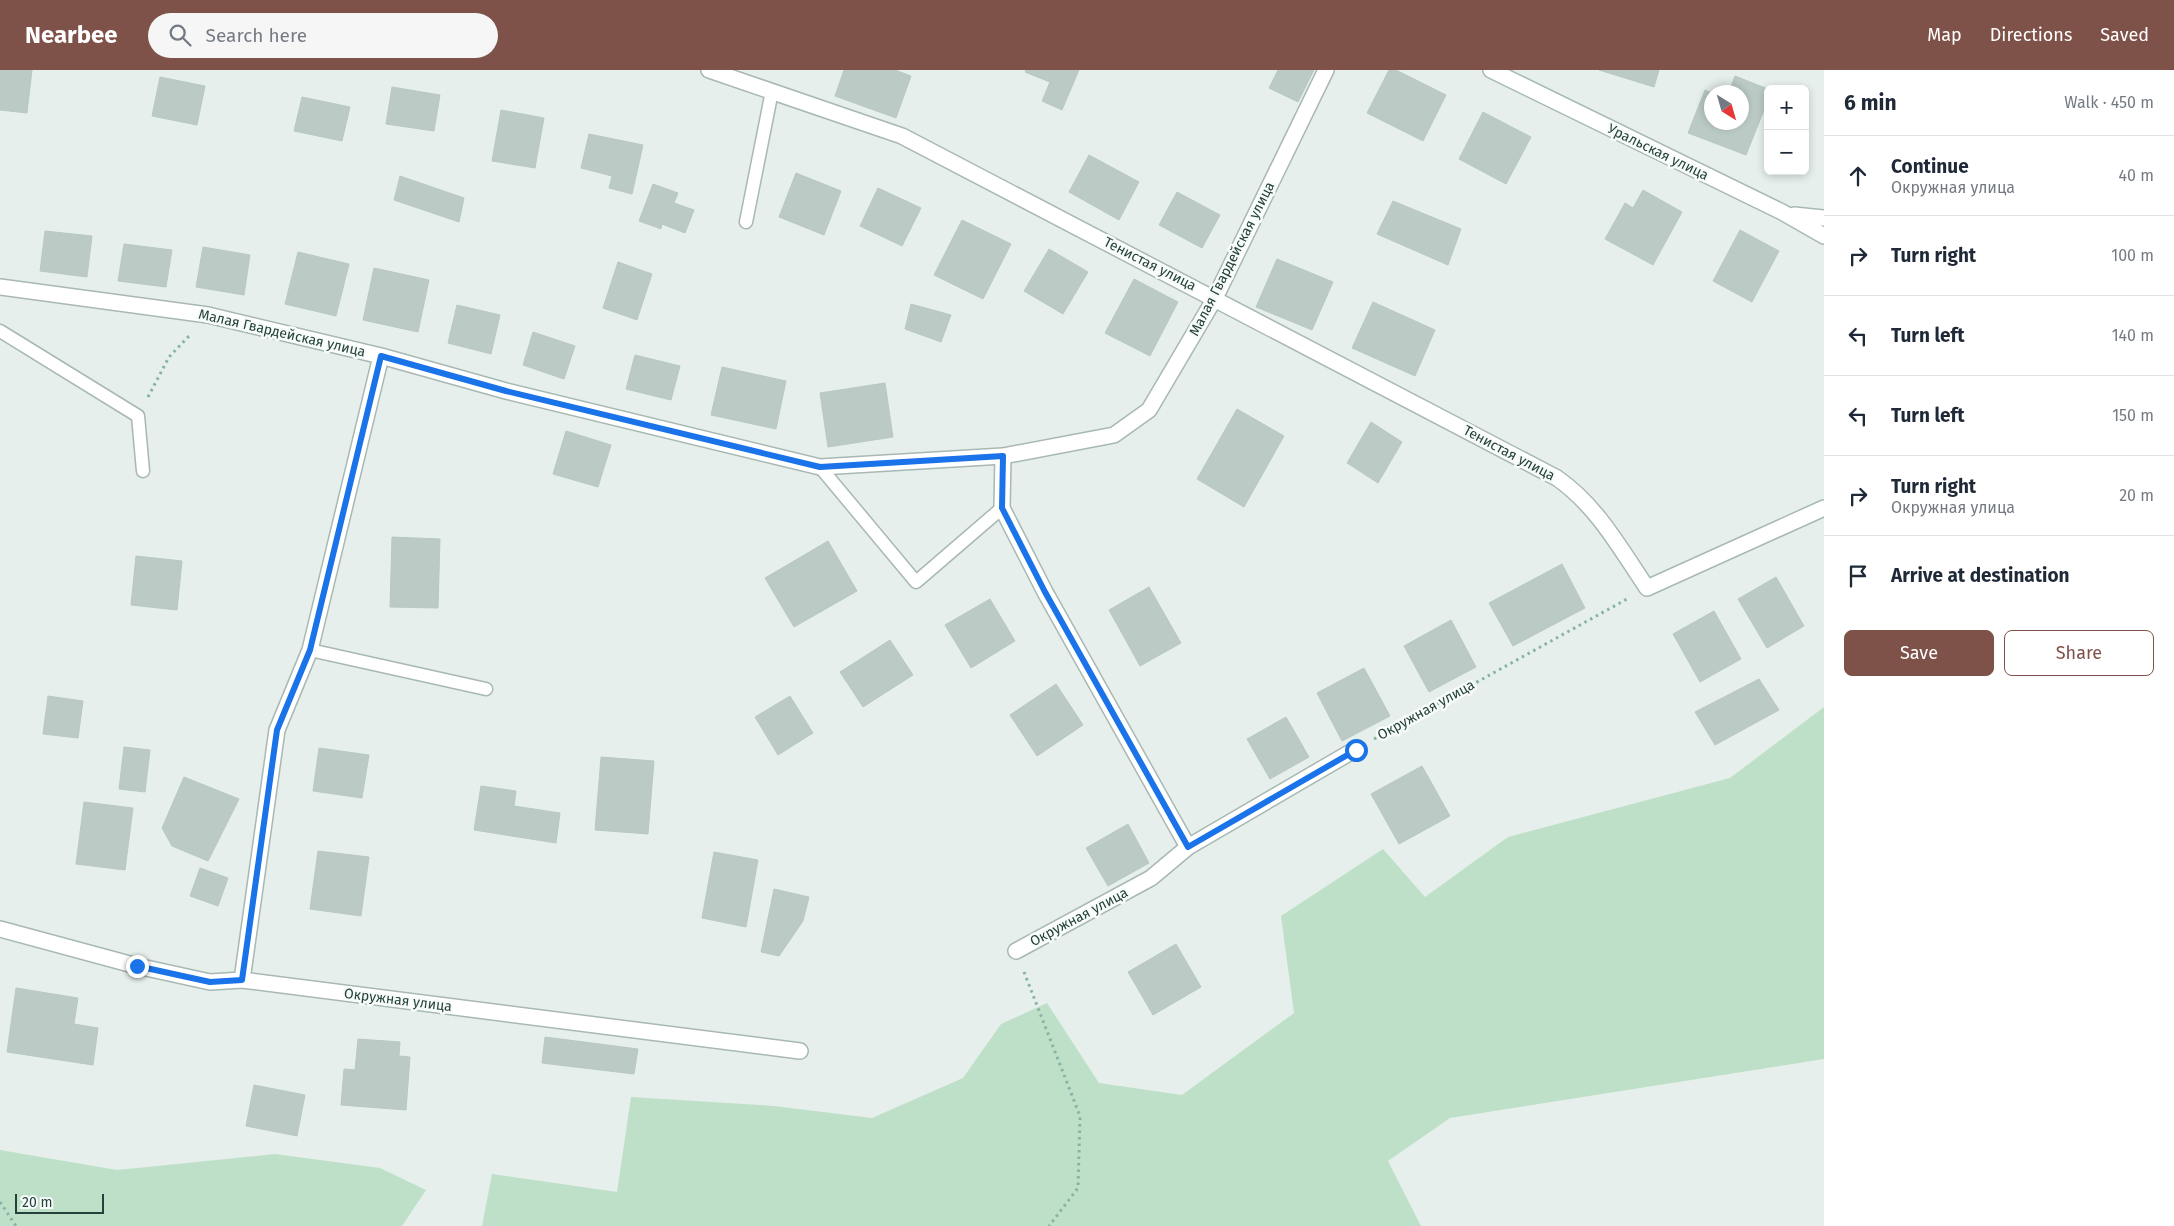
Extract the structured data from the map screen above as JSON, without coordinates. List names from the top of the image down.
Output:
{
  "streets": {
    "street": [
      "Уральская улица",
      "Малая Гвардейская улица",
      "Тенистая улица",
      "Окружная улица"
    ]
  },
  "crossings": [
    ["Малая Гвардейская улица", "Тенистая улица"],
    ["Тенистая улица", "Окружная улица"]
  ],
  "scale_bar": "20 m",
  "north": "bottom right",
  "page": {
    "header": "Nearbee",
    "search": "Search here",
    "nav": ["Map", "Directions", "Saved"],
    "heading": ["6 min", "Walk · 450 m"],
    "map_buttons": ["+", "−"],
    "list": [
      ["Continue", "Окружная улица", "40 m"],
      ["Turn right", "100 m"],
      ["Turn left", "140 m"],
      ["Turn left", "150 m"],
      ["Turn right", "Окружная улица", "20 m"],
      "Arrive at destination"
    ],
    "buttons": ["Save", "Share"],
    "scale": "20 m"
  }
}
